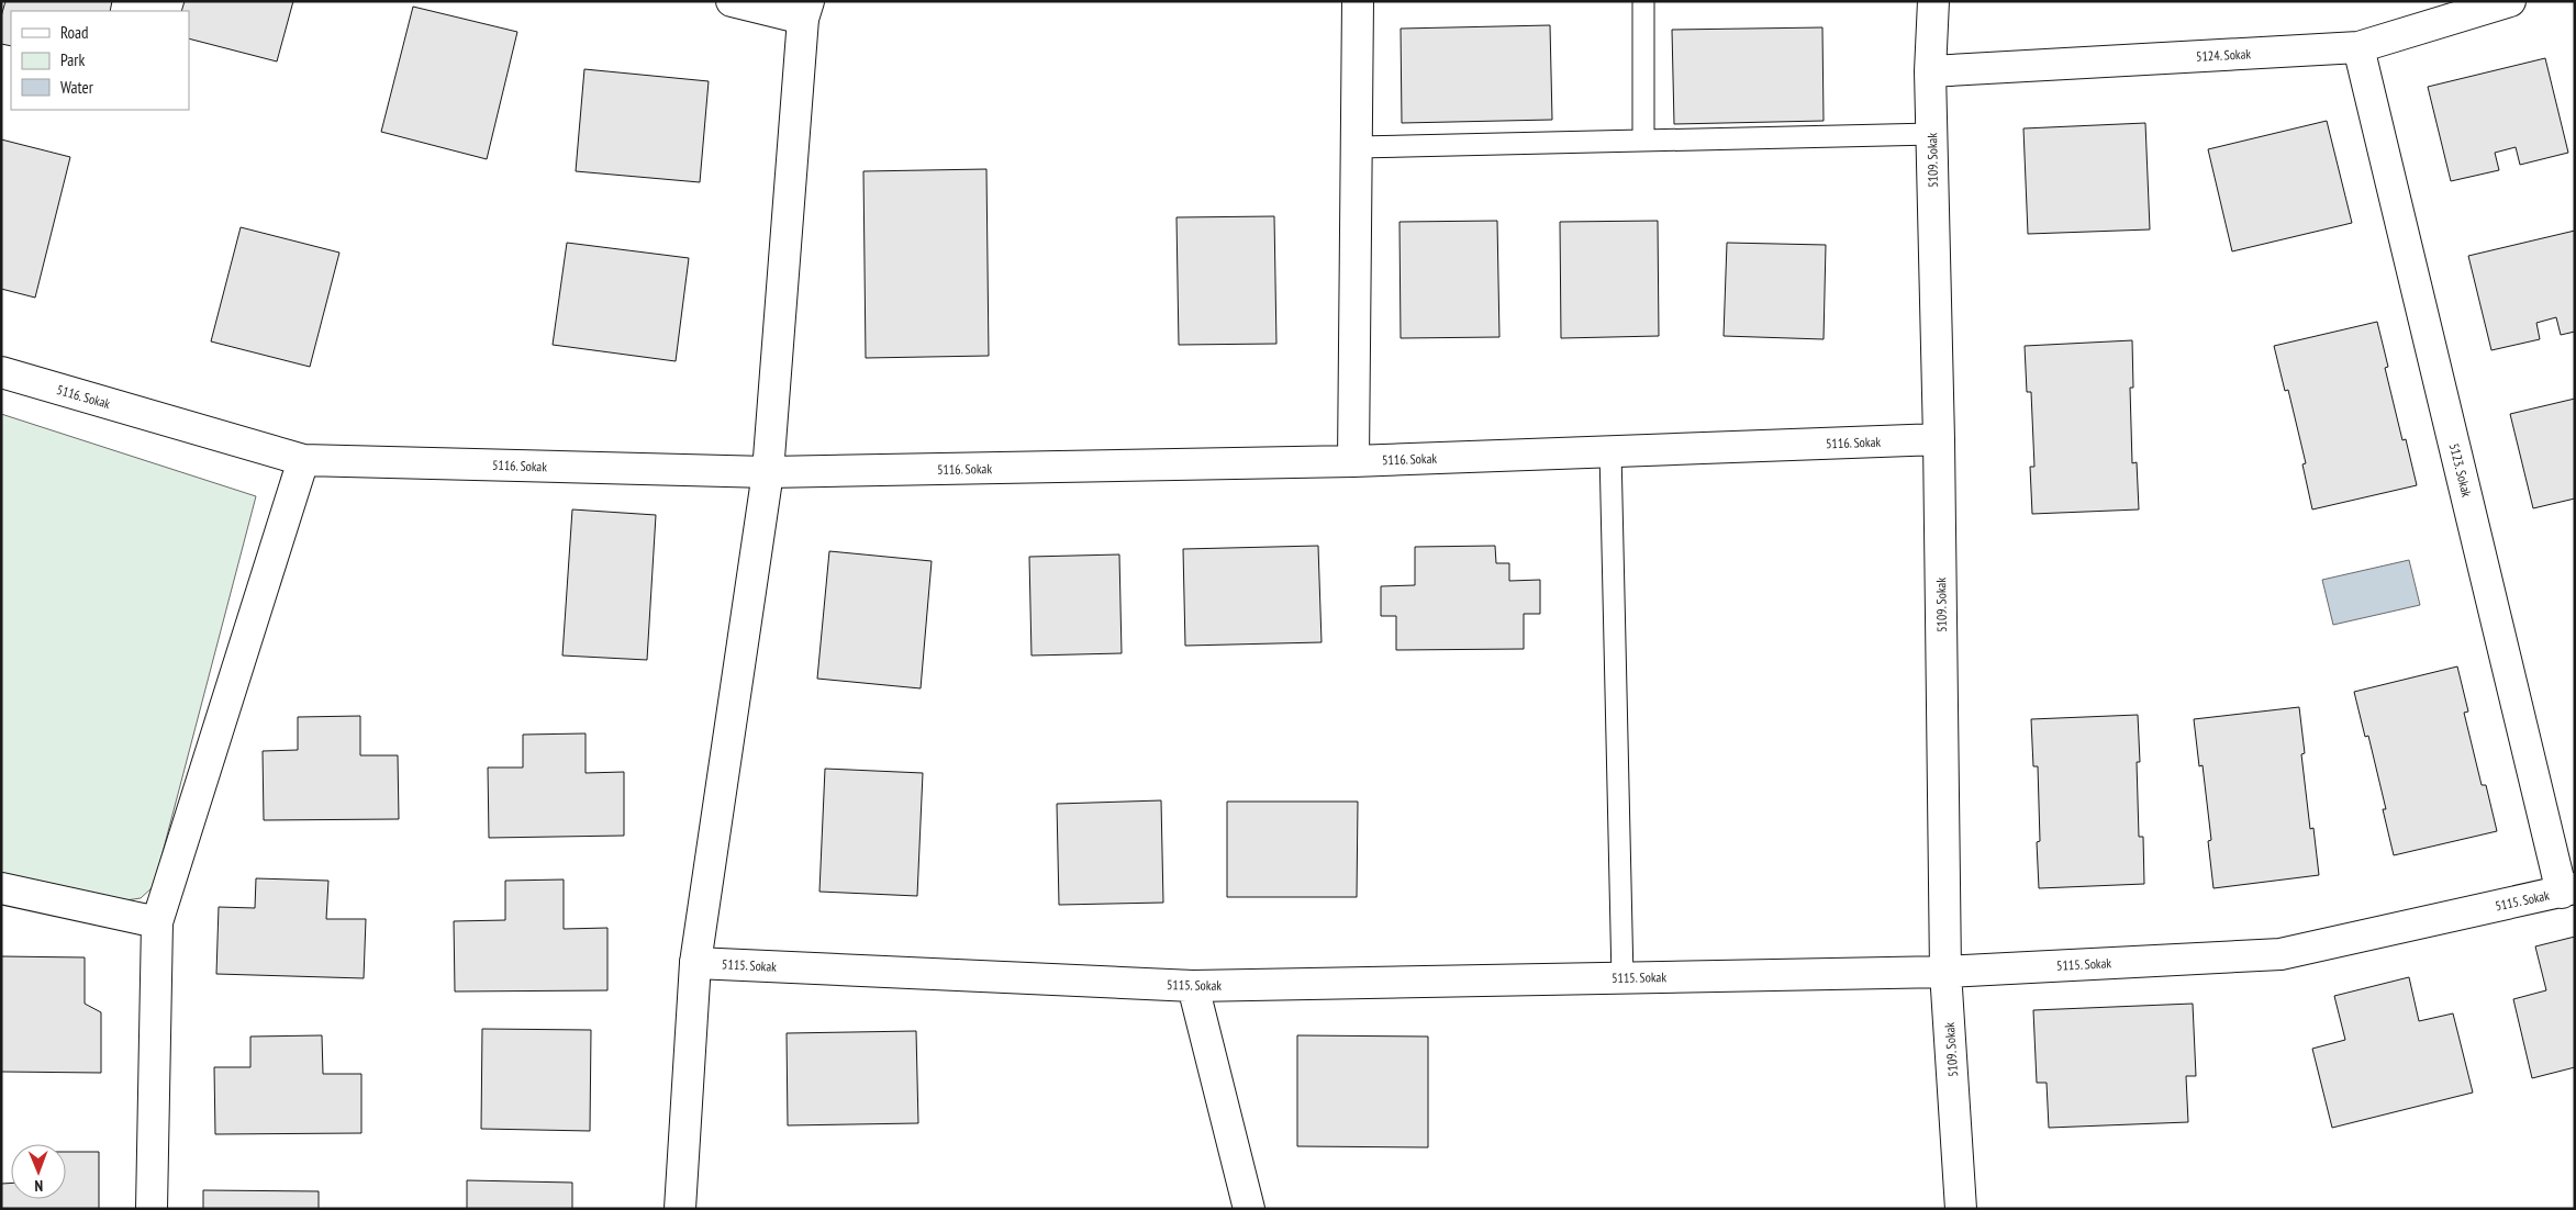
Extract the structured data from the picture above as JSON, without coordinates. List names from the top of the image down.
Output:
{
  "streets": {
    "street": [
      "5124. Sokak",
      "5109. Sokak",
      "5116. Sokak",
      "5123. Sokak",
      "5115. Sokak"
    ]
  },
  "crossings": [
    ["5124. Sokak", "5109. Sokak"],
    ["5124. Sokak", "5123. Sokak"],
    ["5109. Sokak", "5116. Sokak"],
    ["5109. Sokak", "5115. Sokak"],
    ["5123. Sokak", "5115. Sokak"]
  ],
  "legend": ["Road", "Park", "Water"],
  "north": "bottom"
}
